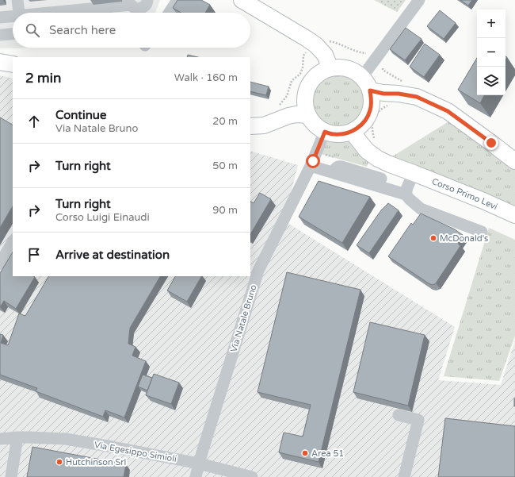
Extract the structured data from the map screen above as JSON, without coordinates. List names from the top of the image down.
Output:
{
  "streets": {
    "main road": ["Corso Primo Levi"],
    "street": ["Via Natale Bruno", "Via Egesippo Simioli"]
  },
  "crossings": [
    ["Corso Primo Levi", "Via Natale Bruno"],
    ["Via Natale Bruno", "Via Egesippo Simioli"]
  ],
  "places": ["McDonald's", "Area 51", "Hutchinson Srl"],
  "page": {
    "map_buttons": ["+", "−"],
    "search": "Search here",
    "heading": ["2 min", "Walk · 160 m"],
    "list": [
      ["Continue", "Via Natale Bruno", "20 m"],
      ["Turn right", "50 m"],
      ["Turn right", "Corso Luigi Einaudi", "90 m"],
      "Arrive at destination"
    ]
  }
}
